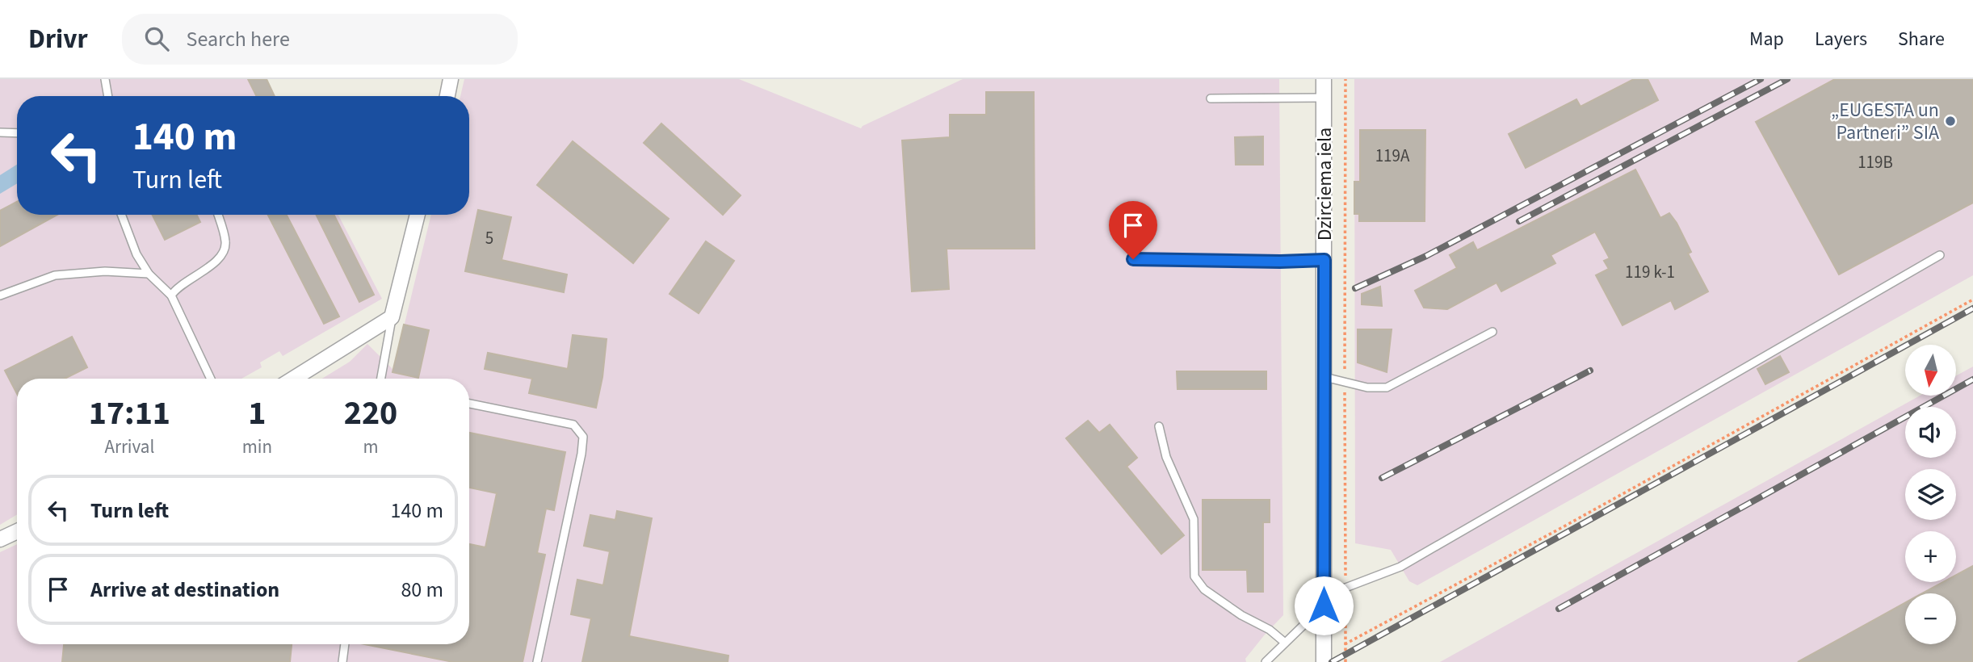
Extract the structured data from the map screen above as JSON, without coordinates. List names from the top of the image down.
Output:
{
  "streets": {
    "street": ["Dzirciema iela"]
  },
  "places": ["„EUGESTA un Partneri” SIA"],
  "house_numbers": [
    "119A",
    "119B",
    "5",
    "119 k-1"
  ],
  "north": "bottom",
  "page": {
    "header": "Drivr",
    "search": "Search here",
    "nav": ["Map", "Layers", "Share"],
    "turn": ["140 m", "Turn left"],
    "map_buttons": ["+", "−"],
    "eta": [
      "17:11",
      "Arrival",
      "1",
      "min",
      "220",
      "m"
    ],
    "list": [
      {
        "name": "Turn left",
        "value": "140 m"
      },
      {
        "name": "Arrive at destination",
        "value": "80 m"
      }
    ]
  }
}
